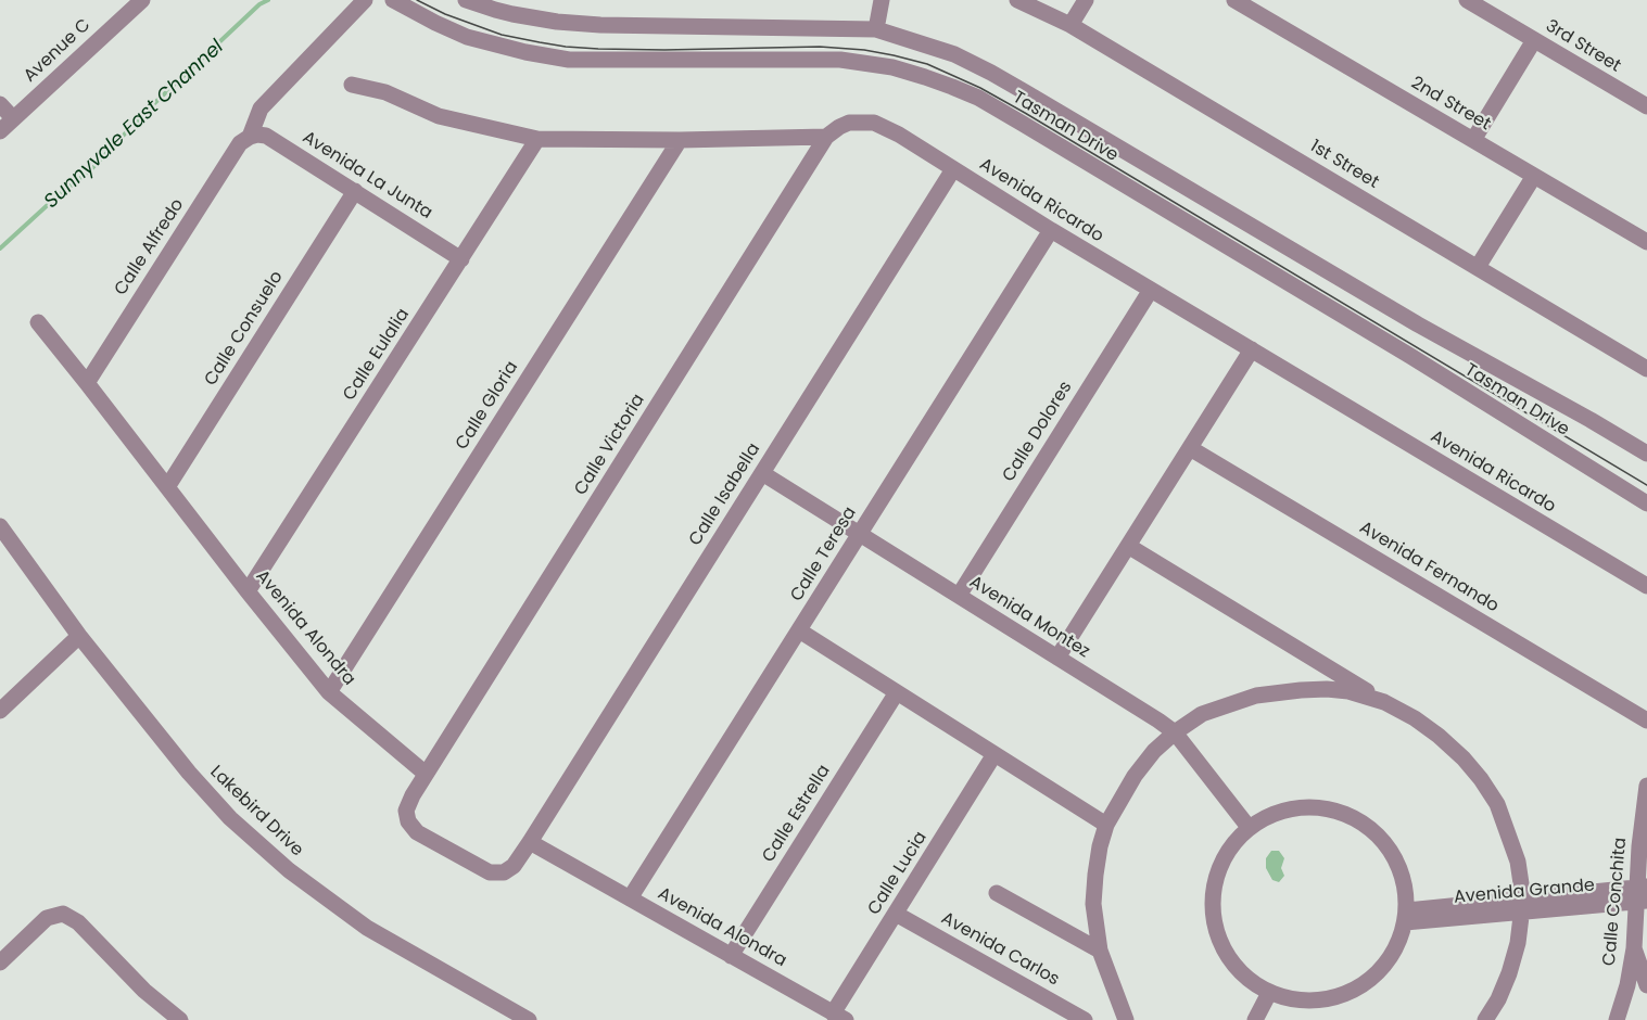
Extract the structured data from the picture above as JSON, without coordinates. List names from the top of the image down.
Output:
{
  "streets": {
    "street": [
      "3rd Street",
      "Avenue C",
      "2nd Street",
      "Tasman Drive",
      "1st Street",
      "Avenida La Junta",
      "Avenida Ricardo",
      "Calle Alfredo",
      "Calle Consuelo",
      "Calle Eulalia",
      "Calle Gloria",
      "Calle Dolores",
      "Calle Victoria",
      "Calle Isabella",
      "Calle Teresa",
      "Avenida Fernando",
      "Avenida Montez",
      "Avenida Alondra",
      "Lakebird Drive",
      "Calle Estrella",
      "Calle Lucia",
      "Avenida Grande",
      "Calle Conchita",
      "Avenida Carlos"
    ]
  },
  "crossings": [
    ["Avenida La Junta", "Calle Alfredo"],
    ["Avenida La Junta", "Calle Consuelo"],
    ["Avenida La Junta", "Calle Eulalia"],
    ["Avenida Ricardo", "Calle Eulalia"],
    ["Avenida Ricardo", "Calle Gloria"],
    ["Avenida Ricardo", "Calle Dolores"],
    ["Avenida Ricardo", "Calle Victoria"],
    ["Avenida Ricardo", "Calle Isabella"],
    ["Avenida Ricardo", "Calle Teresa"],
    ["Calle Alfredo", "Avenida Alondra"],
    ["Calle Consuelo", "Avenida Alondra"],
    ["Calle Eulalia", "Avenida Alondra"],
    ["Calle Gloria", "Avenida Alondra"],
    ["Calle Dolores", "Avenida Montez"],
    ["Calle Victoria", "Avenida Alondra"],
    ["Calle Isabella", "Avenida Montez"],
    ["Calle Isabella", "Avenida Alondra"],
    ["Calle Teresa", "Avenida Montez"],
    ["Calle Teresa", "Avenida Alondra"],
    ["Avenida Montez", "Avenida Grande"],
    ["Avenida Alondra", "Calle Estrella"],
    ["Avenida Alondra", "Calle Lucia"],
    ["Calle Lucia", "Avenida Carlos"],
    ["Avenida Grande", "Calle Conchita"]
  ],
  "water": ["Sunnyvale East Channel"]
}
